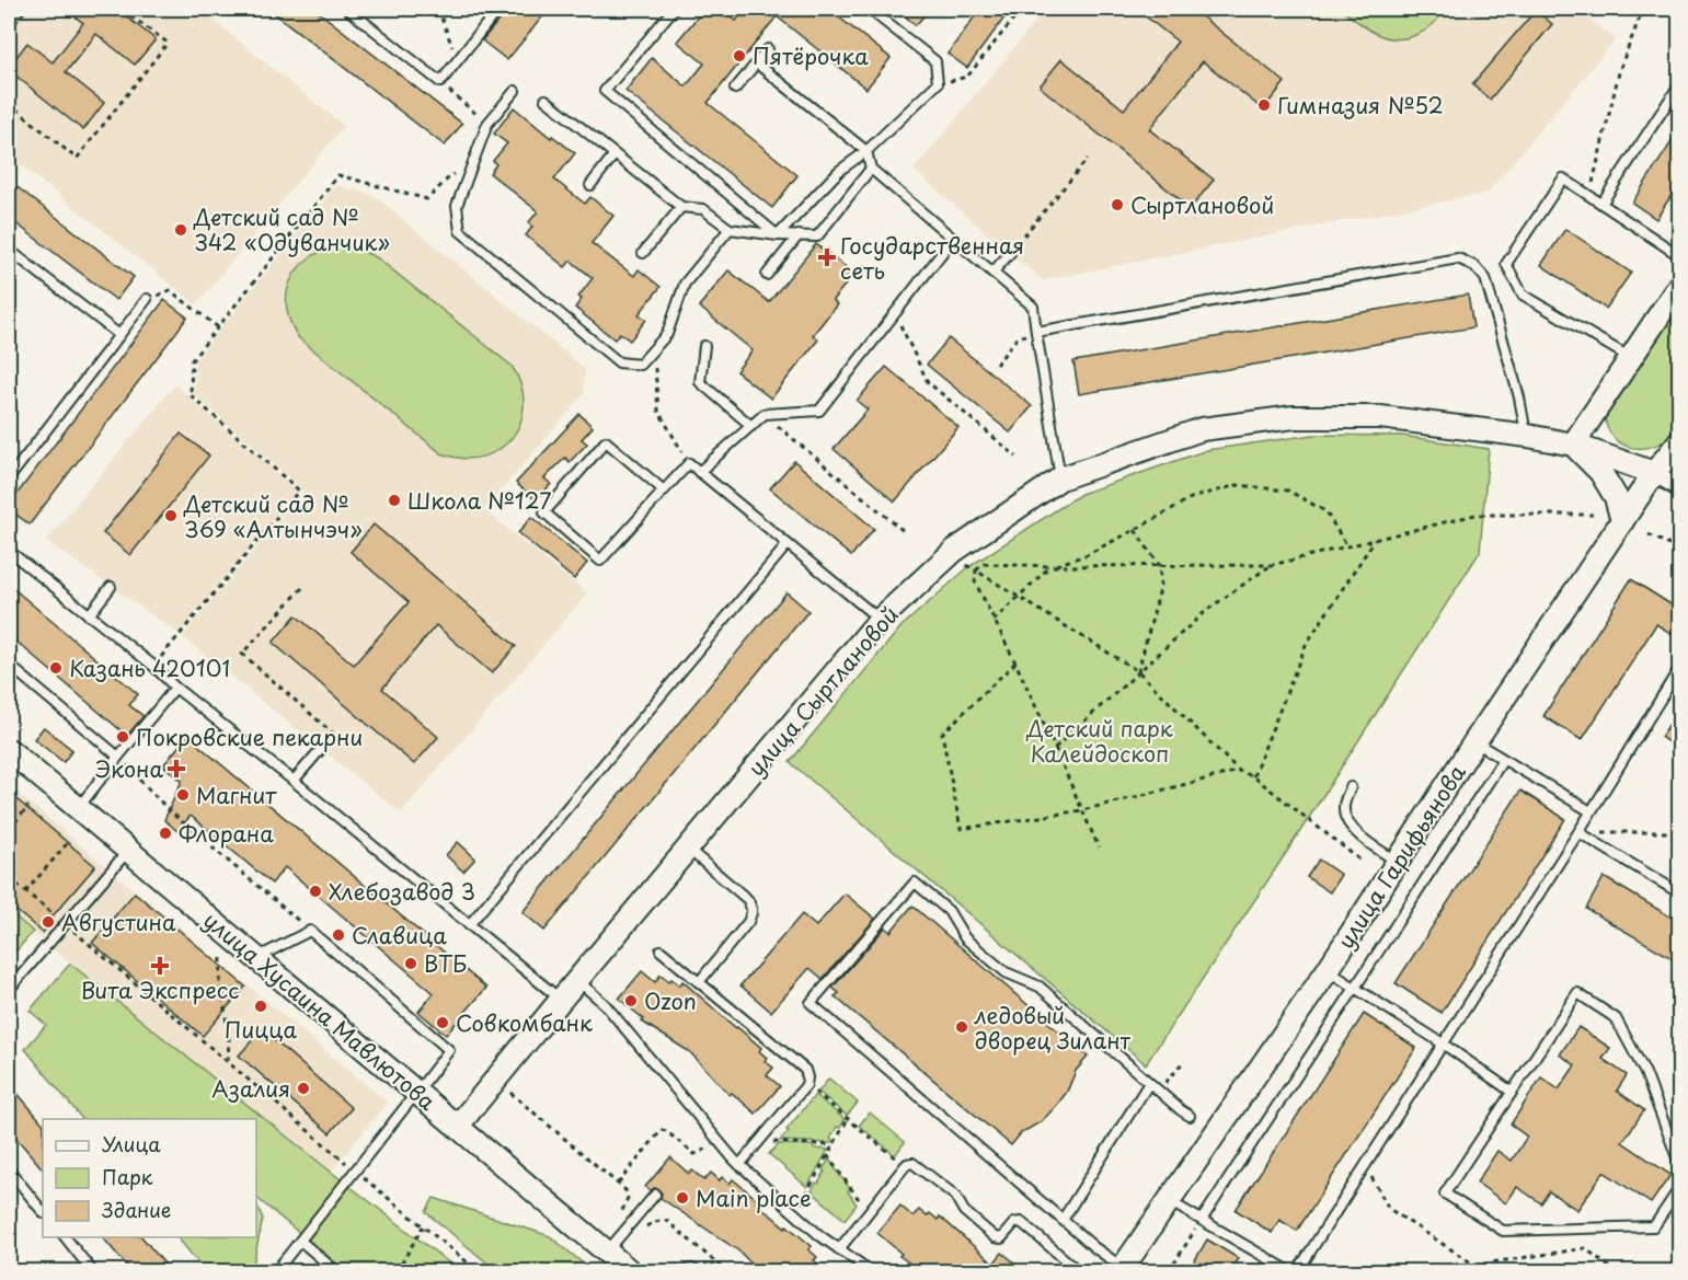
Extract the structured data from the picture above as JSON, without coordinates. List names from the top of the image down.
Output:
{
  "streets": {
    "street": ["улица Сыртлановой", "улица Гарифьянова", "улица Хусаина Мавлютова"]
  },
  "crossings": [
    ["улица Сыртлановой", "улица Гарифьянова"],
    ["улица Сыртлановой", "улица Хусаина Мавлютова"]
  ],
  "parks": ["Детский парк Калейдоскоп"],
  "places": {
    "other": [
      "Пятёрочка",
      "Гимназия №52",
      "Сыртлановой",
      "Детский сад № 342 «Одуванчик»",
      "Школа №127",
      "Детский сад № 369 «Алтынчэч»",
      "Казань 420101",
      "Покровские пекарни",
      "Магнит",
      "Флорана",
      "Хлебозавод 3",
      "Августина",
      "Славица",
      "ВТБ",
      "Ozon",
      "Пицца",
      "Совкомбанк",
      "ледовый дворец Зилант",
      "Азалия",
      "Main place"
    ],
    "health": ["Государственная сеть", "Экона", "Вита Экспресс"]
  },
  "legend": ["Улица", "Парк", "Здание"]
}
